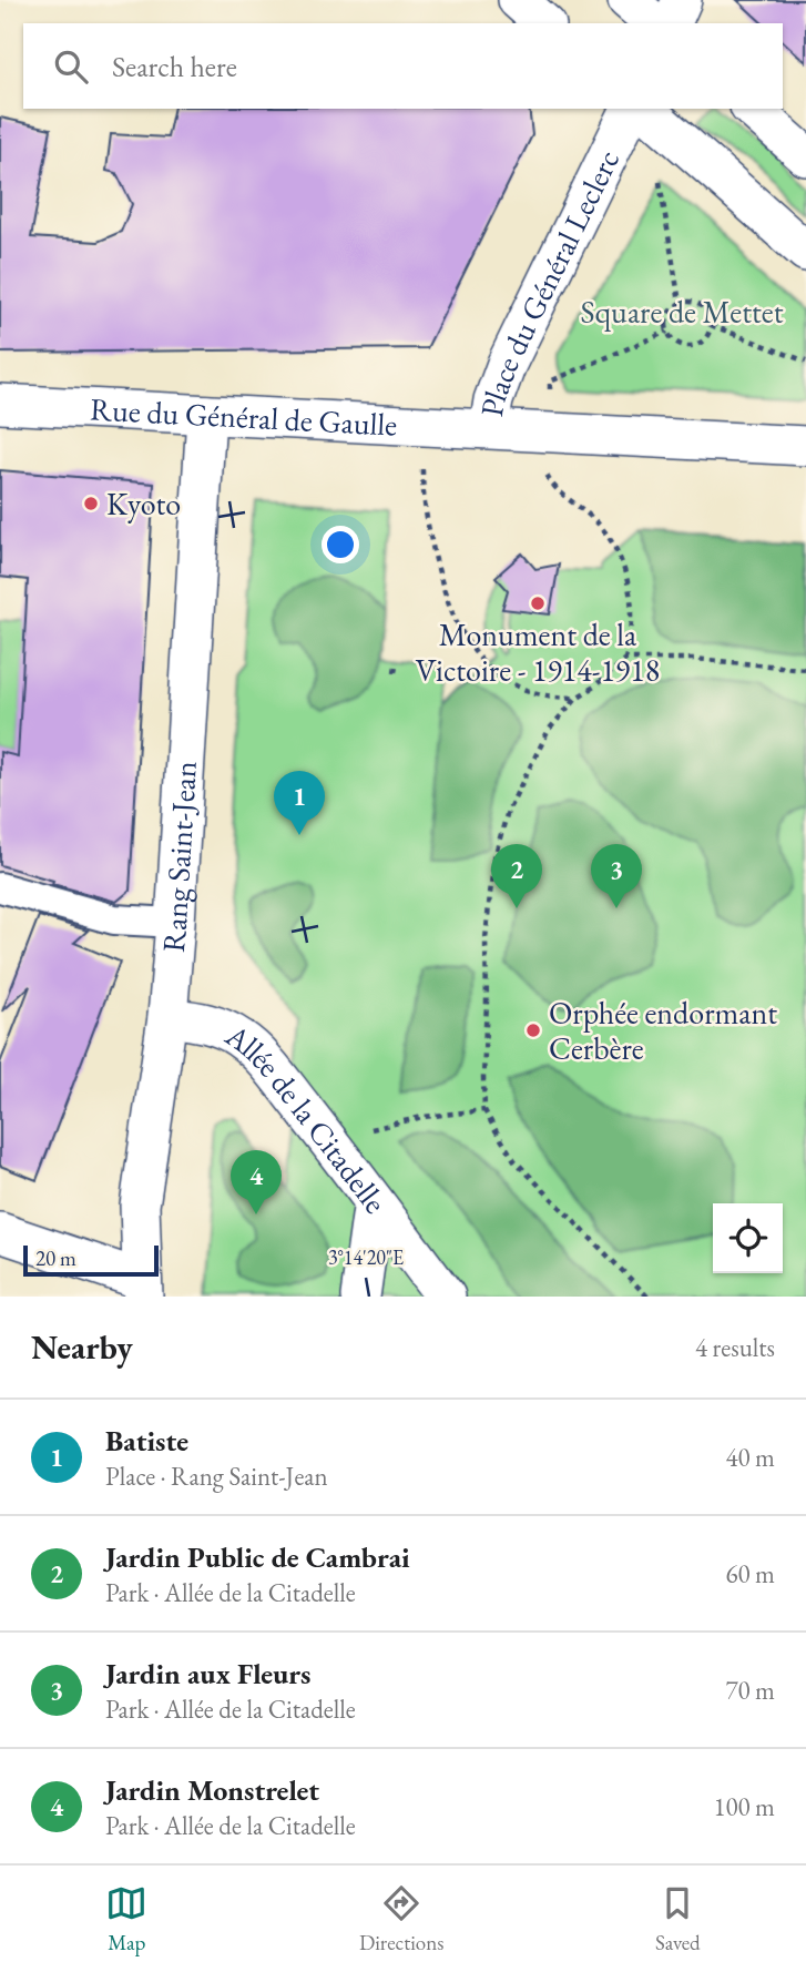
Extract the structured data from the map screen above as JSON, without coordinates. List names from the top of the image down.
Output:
{
  "streets": {
    "street": [
      "Place du Général Leclerc",
      "Rue du Général de Gaulle",
      "Rang Saint-Jean",
      "Allée de la Citadelle"
    ]
  },
  "crossings": [
    ["Place du Général Leclerc", "Rue du Général de Gaulle"],
    ["Rue du Général de Gaulle", "Rang Saint-Jean"],
    ["Rang Saint-Jean", "Allée de la Citadelle"]
  ],
  "parks": ["Square de Mettet"],
  "places": ["Kyoto", "Monument de la Victoire - 1914-1918", "Orphée endormant Cerbère"],
  "scale_bar": "20 m",
  "page": {
    "search": "Search here",
    "pins": [
      "1",
      "2",
      "3",
      "4"
    ],
    "scale": "20 m",
    "heading": ["Nearby", "4 results"],
    "list": [
      {
        "mark": "1",
        "name": "Batiste",
        "note": "Place · Rang Saint-Jean",
        "value": "40 m"
      },
      {
        "mark": "2",
        "name": "Jardin Public de Cambrai",
        "note": "Park · Allée de la Citadelle",
        "value": "60 m"
      },
      {
        "mark": "3",
        "name": "Jardin aux Fleurs",
        "note": "Park · Allée de la Citadelle",
        "value": "70 m"
      },
      {
        "mark": "4",
        "name": "Jardin Monstrelet",
        "note": "Park · Allée de la Citadelle",
        "value": "100 m"
      }
    ],
    "nav": ["Map", "Directions", "Saved"]
  },
  "coordinates": ["3°14'20\"E"]
}
